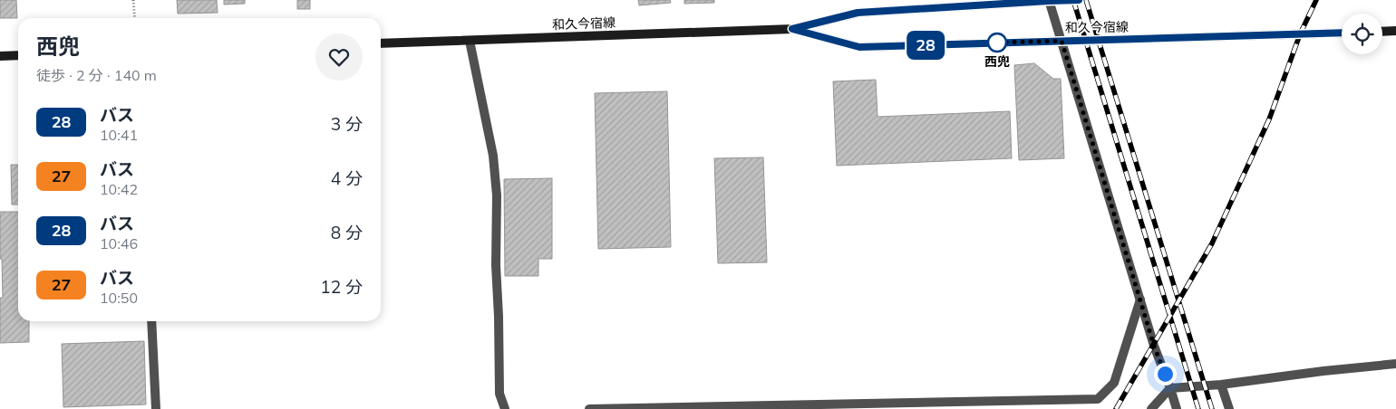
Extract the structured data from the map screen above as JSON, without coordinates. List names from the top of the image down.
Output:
{
  "streets": {
    "main road": ["和久今宿線"]
  },
  "places": ["西兜"],
  "lines": ["bus line 28"],
  "page": {
    "on_map": "28",
    "heading": ["西兜", "徒歩 · 2 分 · 140 m"],
    "list": [
      {
        "mark": "28",
        "name": "バス",
        "note": "10:41",
        "value": "3 分"
      },
      {
        "mark": "27",
        "name": "バス",
        "note": "10:42",
        "value": "4 分"
      },
      {
        "mark": "28",
        "name": "バス",
        "note": "10:46",
        "value": "8 分"
      },
      {
        "mark": "27",
        "name": "バス",
        "note": "10:50",
        "value": "12 分"
      }
    ]
  }
}
